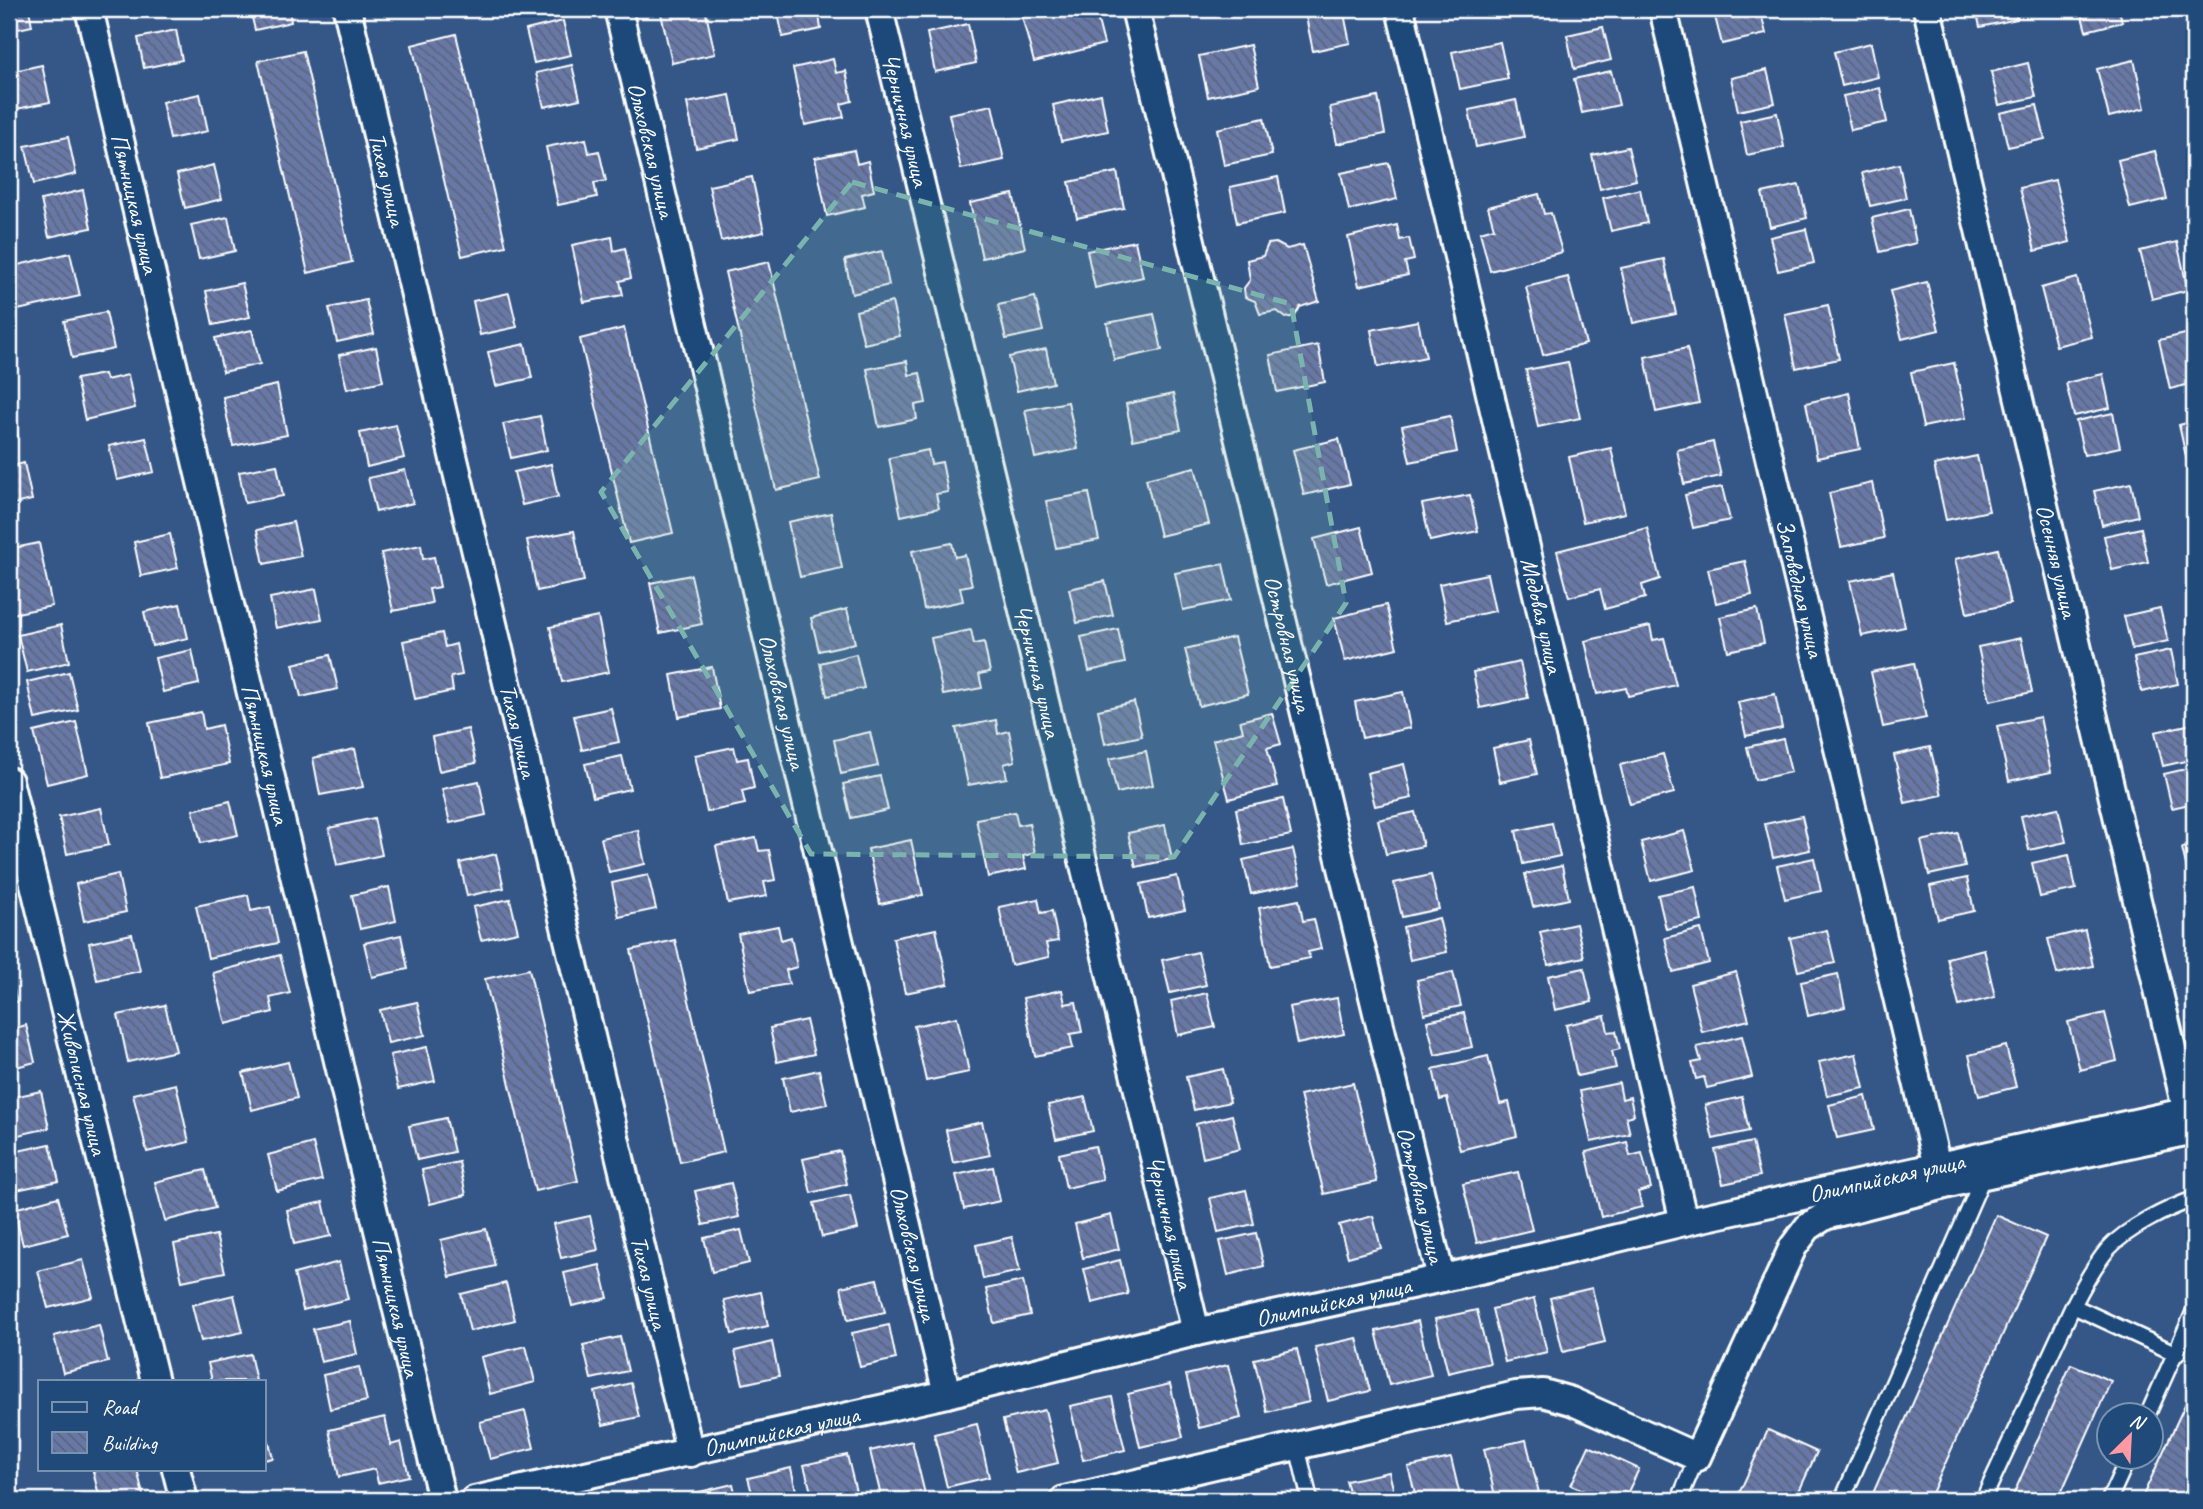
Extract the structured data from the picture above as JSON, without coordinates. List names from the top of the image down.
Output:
{
  "streets": {
    "street": [
      "Черничная улица",
      "Ольховская улица",
      "Тихая улица",
      "Пятницкая улица",
      "Осенняя улица",
      "Заповедная улица",
      "Медовая улица",
      "Островная улица",
      "Живописная улица",
      "Олимпийская улица"
    ]
  },
  "crossings": [
    ["Черничная улица", "Олимпийская улица"],
    ["Ольховская улица", "Олимпийская улица"],
    ["Тихая улица", "Олимпийская улица"],
    ["Осенняя улица", "Олимпийская улица"],
    ["Заповедная улица", "Олимпийская улица"],
    ["Медовая улица", "Олимпийская улица"],
    ["Островная улица", "Олимпийская улица"]
  ],
  "legend": ["Road", "Building"],
  "north": "top right"
}
